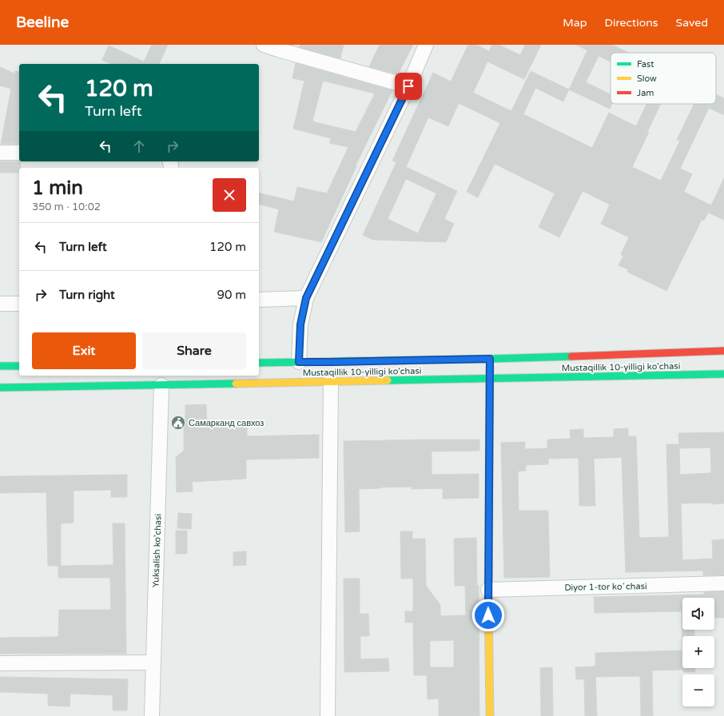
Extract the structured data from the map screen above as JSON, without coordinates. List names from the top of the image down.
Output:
{
  "streets": {
    "main road": ["Mustaqillik 10-yilligi ko'chasi"],
    "street": ["Yuksalish ko'chasi", "Diyor 1-tor koʻchasi"]
  },
  "crossings": [
    ["Mustaqillik 10-yilligi ko'chasi", "Yuksalish ko'chasi"]
  ],
  "places": {
    "public building": ["Самарканд савхоз"]
  },
  "legend": ["Fast", "Slow", "Jam"],
  "page": {
    "header": "Beeline",
    "nav": ["Map", "Directions", "Saved"],
    "turn": ["120 m", "Turn left"],
    "heading": ["1 min", "350 m · 10:02"],
    "list": [
      {
        "name": "Turn left",
        "value": "120 m"
      },
      {
        "name": "Turn right",
        "value": "90 m"
      }
    ],
    "buttons": ["Exit", "Share"],
    "map_buttons": ["+", "−"]
  }
}
